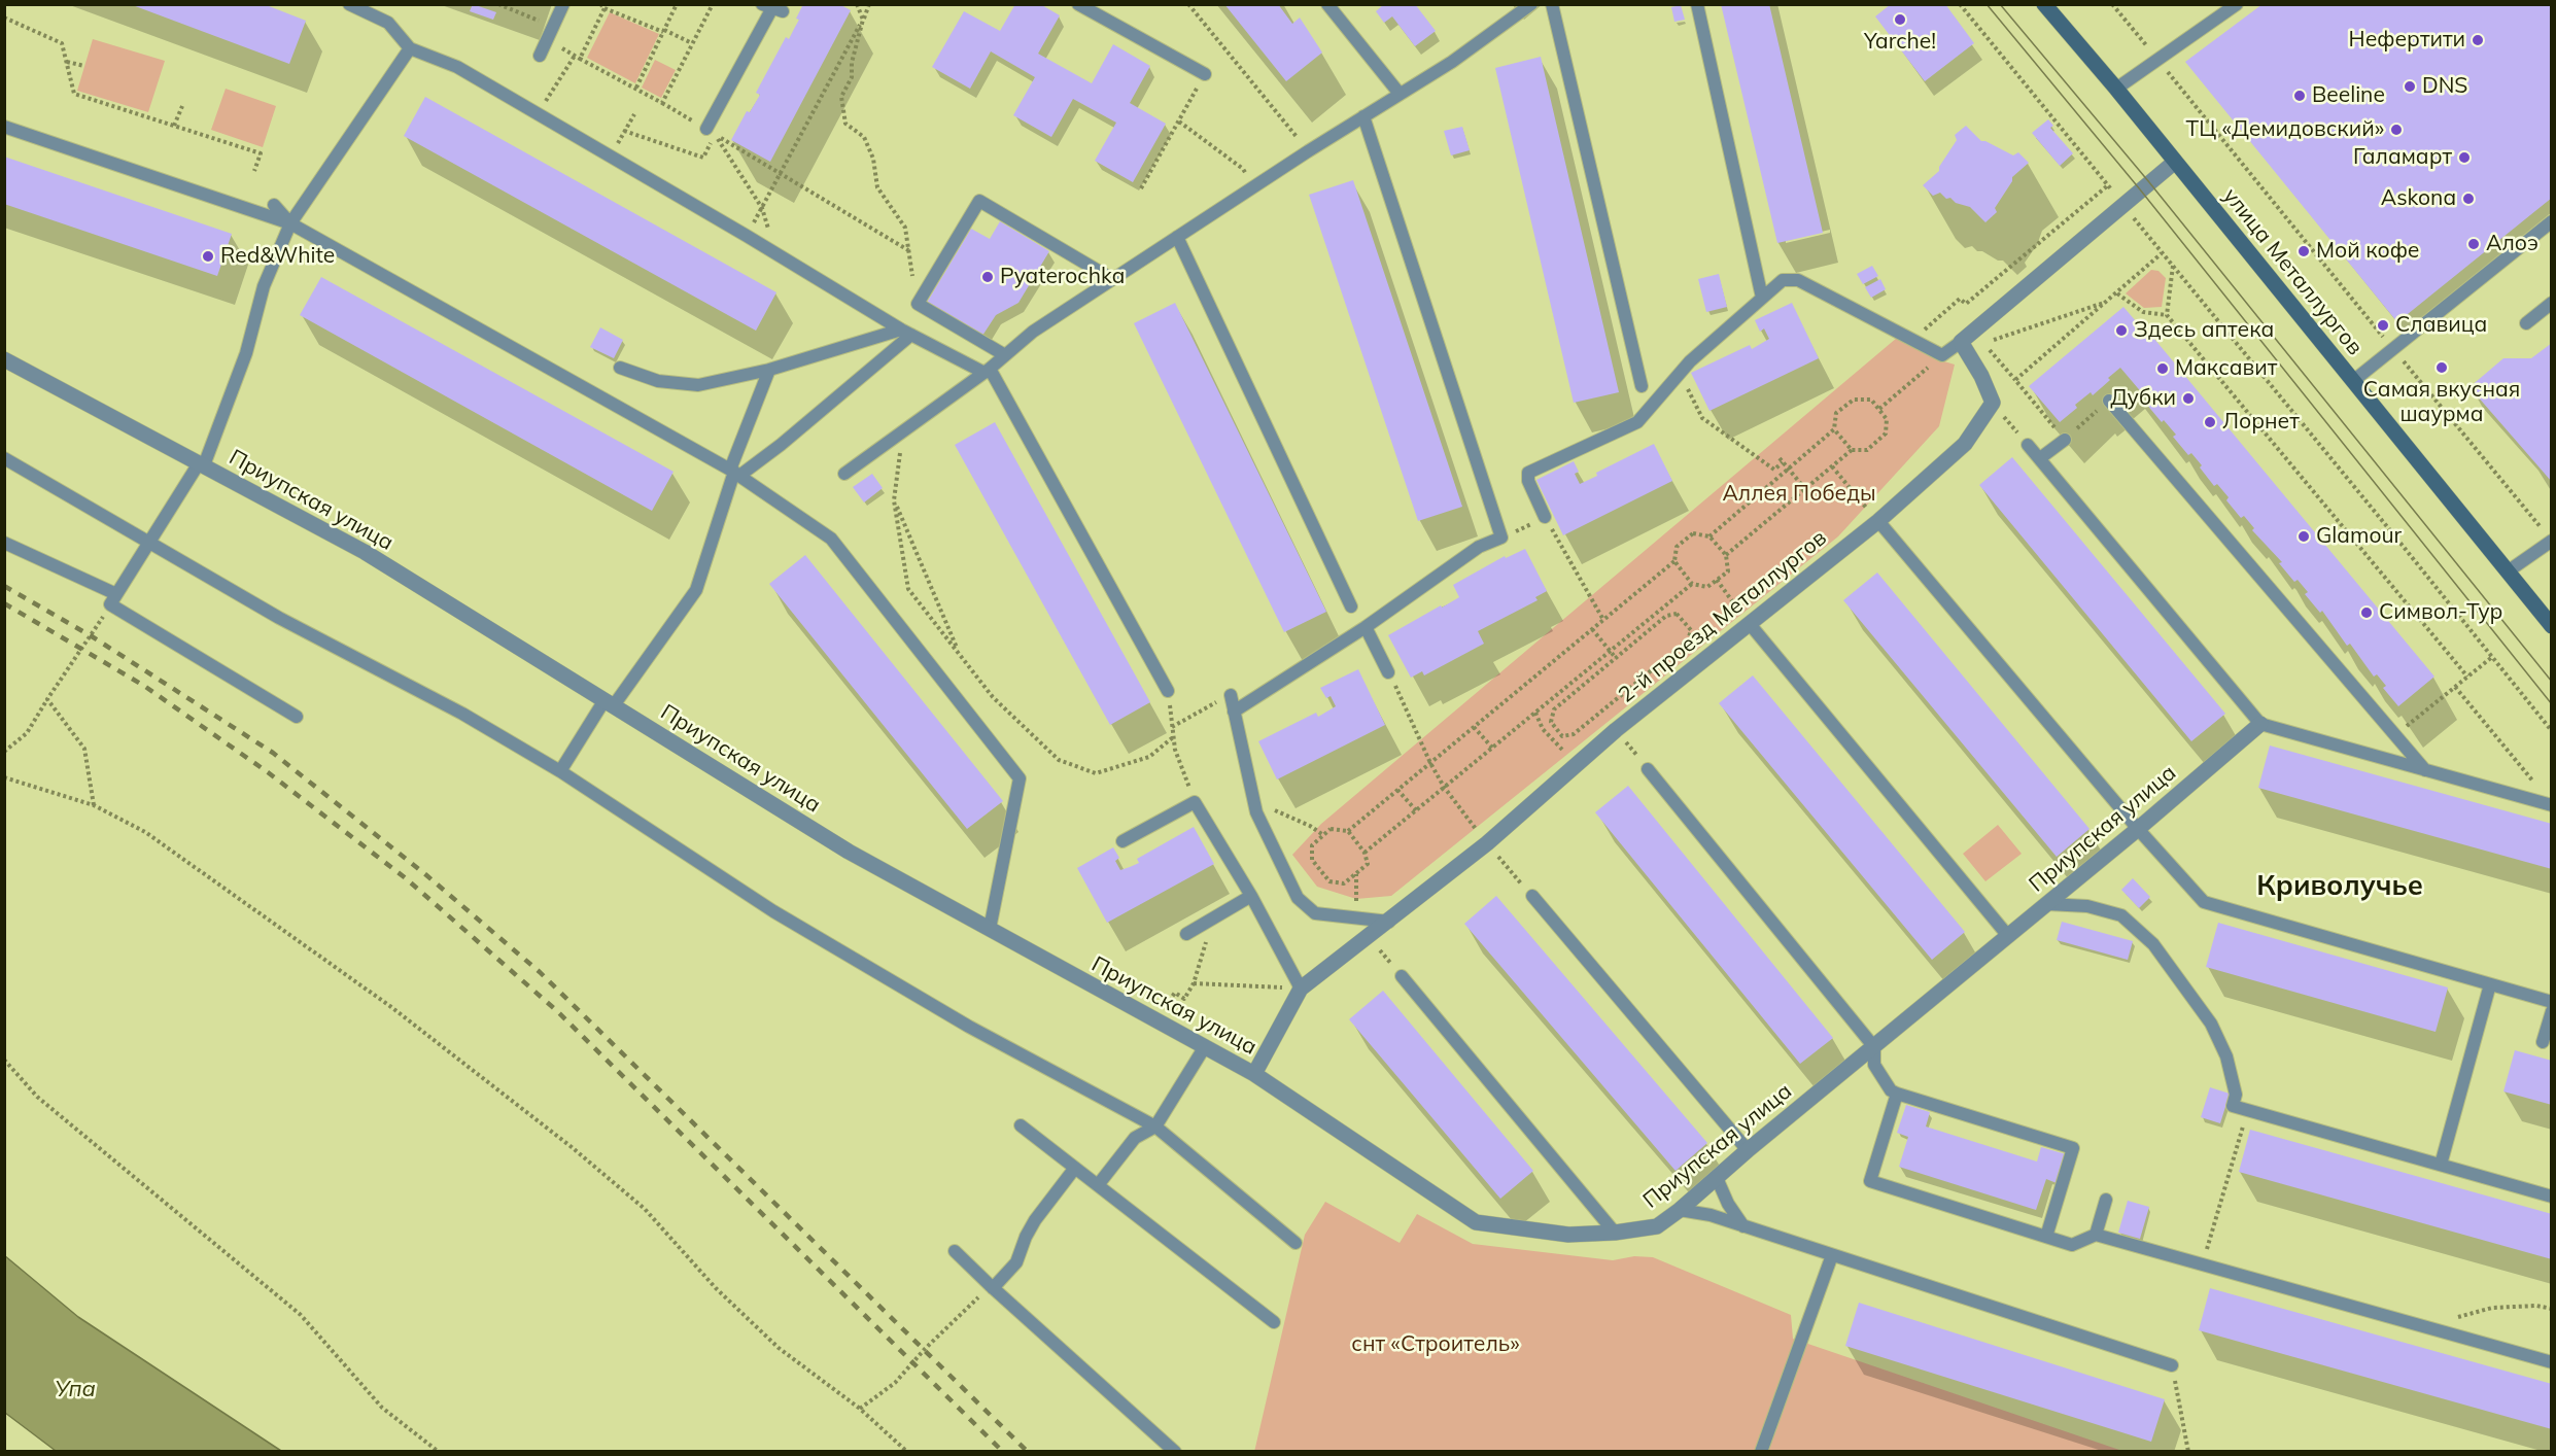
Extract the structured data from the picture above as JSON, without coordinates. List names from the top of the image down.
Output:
{
  "streets": {
    "main road": ["улица Металлургов"],
    "street": ["Приупская улица", "2-й проезд Металлургов"]
  },
  "crossings": [
    ["Приупская улица", "2-й проезд Металлургов"]
  ],
  "districts": ["Криволучье"],
  "water": ["Упа"],
  "parks": ["Аллея Победы", "снт «Строитель»"],
  "places": [
    "Yarche!",
    "Нефертити",
    "DNS",
    "Beeline",
    "ТЦ «Демидовский»",
    "Галамарт",
    "Askona",
    "Алоэ",
    "Мой кофе",
    "Red&White",
    "Pyaterochka",
    "Славица",
    "Здесь аптека",
    "Самая вкусная шаурма",
    "Максавит",
    "Дубки",
    "Лорнет",
    "Glamour",
    "Символ-Тур"
  ]
}
